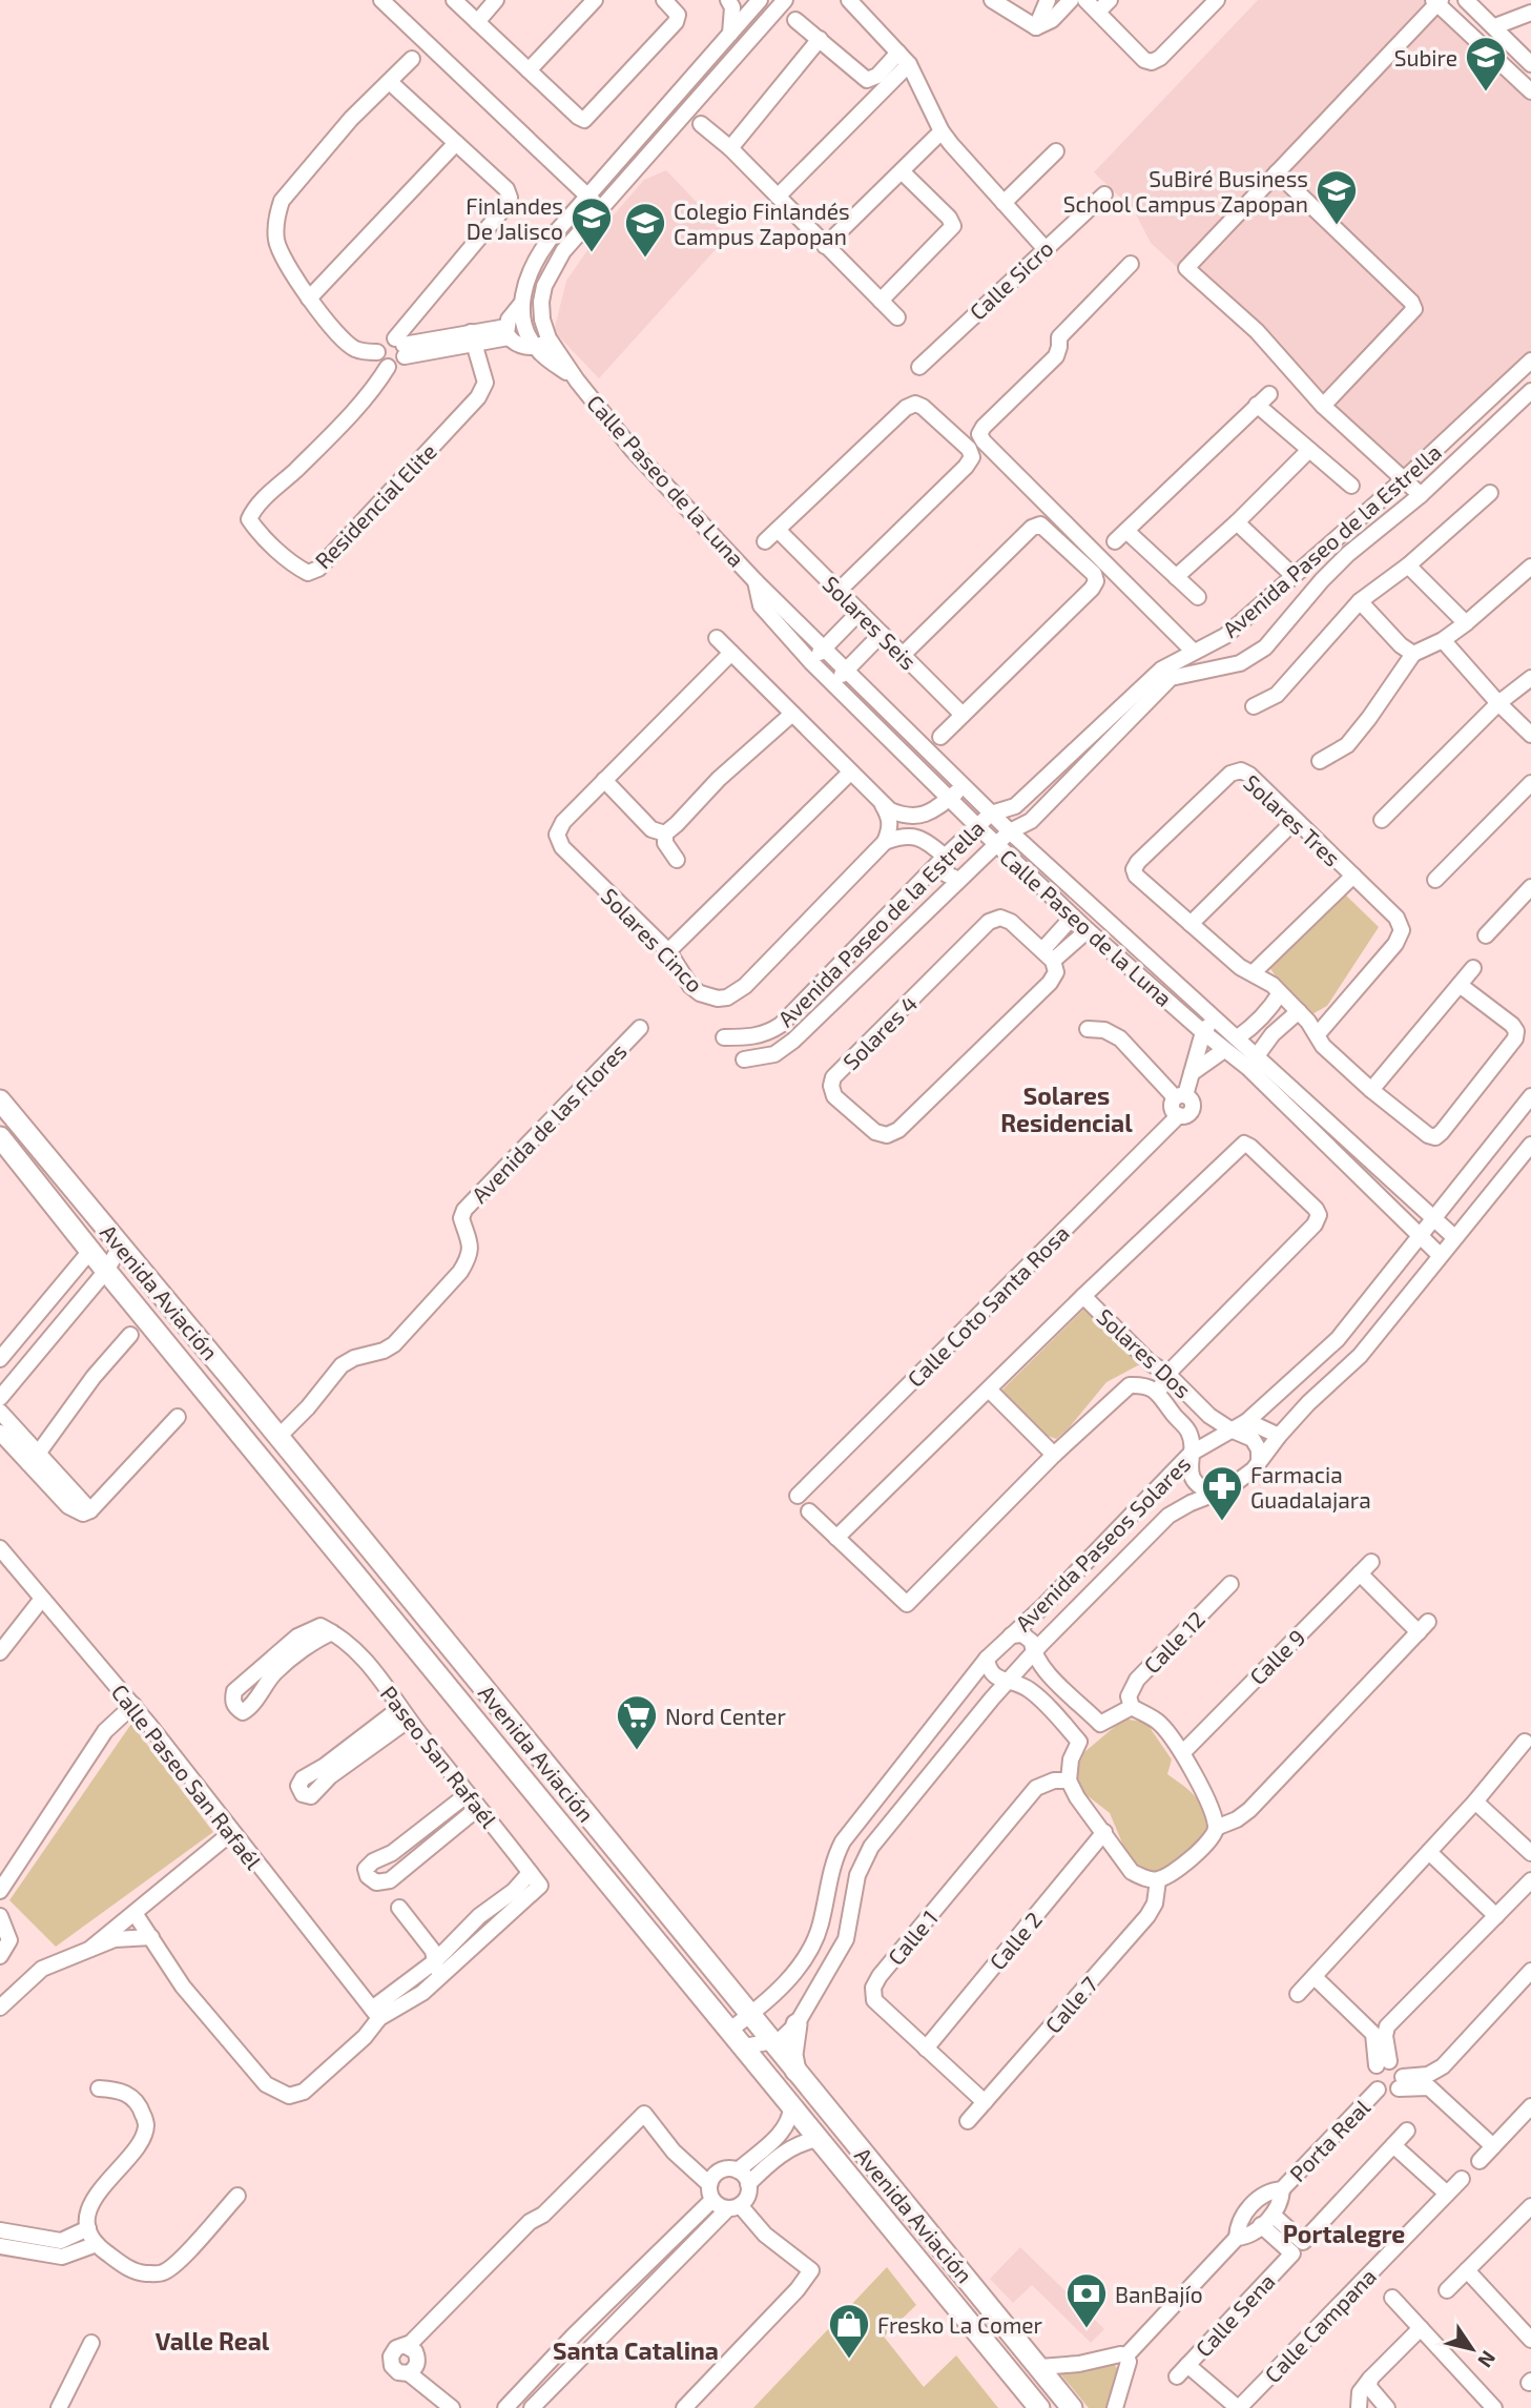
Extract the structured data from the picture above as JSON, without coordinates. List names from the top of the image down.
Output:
{
  "streets": {
    "main road": ["Avenida Aviación"],
    "street": [
      "Calle Sicro",
      "Calle Paseo de la Luna",
      "Residencial Elite",
      "Avenida Paseo de la Estrella",
      "Solares Seis",
      "Solares Tres",
      "Solares Cinco",
      "Solares 4",
      "Avenida de las Flores",
      "Calle Coto Santa Rosa",
      "Solares Dos",
      "Avenida Paseos Solares",
      "Calle 12",
      "Calle 9",
      "Paseo San Rafaél",
      "Calle Paseo San Rafaél",
      "Calle 1",
      "Calle 2",
      "Calle 7",
      "Porta Real",
      "Calle Sena",
      "Calle Campana"
    ]
  },
  "crossings": [
    ["Calle Paseo de la Luna", "Avenida Paseo de la Estrella"],
    ["Calle Paseo de la Luna", "Solares 4"],
    ["Calle Paseo de la Luna", "Calle Coto Santa Rosa"],
    ["Calle Paseo de la Luna", "Avenida Paseos Solares"],
    ["Avenida de las Flores", "Avenida Aviación"],
    ["Avenida Aviación", "Avenida Paseos Solares"],
    ["Solares Dos", "Avenida Paseos Solares"],
    ["Calle 1", "Calle 2"],
    ["Calle 1", "Calle 7"]
  ],
  "districts": [
    "Solares Residencial",
    "Portalegre",
    "Valle Real",
    "Santa Catalina"
  ],
  "places": {
    "school or university": [
      "Subire",
      "SuBiré Business School Campus Zapopan",
      "Finlandes De Jalisco",
      "Colegio Finlandés Campus Zapopan"
    ],
    "pharmacy": ["Farmacia Guadalajara"],
    "supermarket": ["Nord Center"],
    "bank": ["BanBajío"],
    "shop": ["Fresko La Comer"]
  },
  "north": "bottom right"
}
